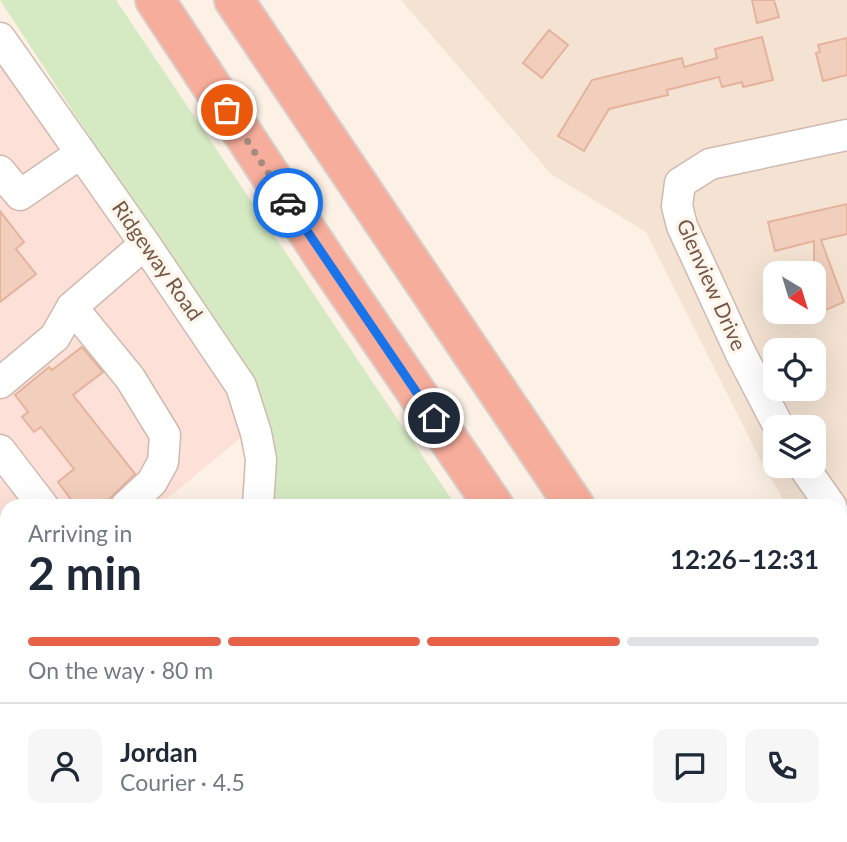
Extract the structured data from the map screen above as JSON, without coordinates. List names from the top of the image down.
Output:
{
  "streets": {
    "street": ["Ridgeway Road", "Glenview Drive"]
  },
  "north": "bottom right",
  "page": {
    "heading": ["2 min", "Arriving in", "12:26–12:31"],
    "panel": ["Jordan", "Courier · 4.5"],
    "bar": "On the way · 80 m"
  }
}
